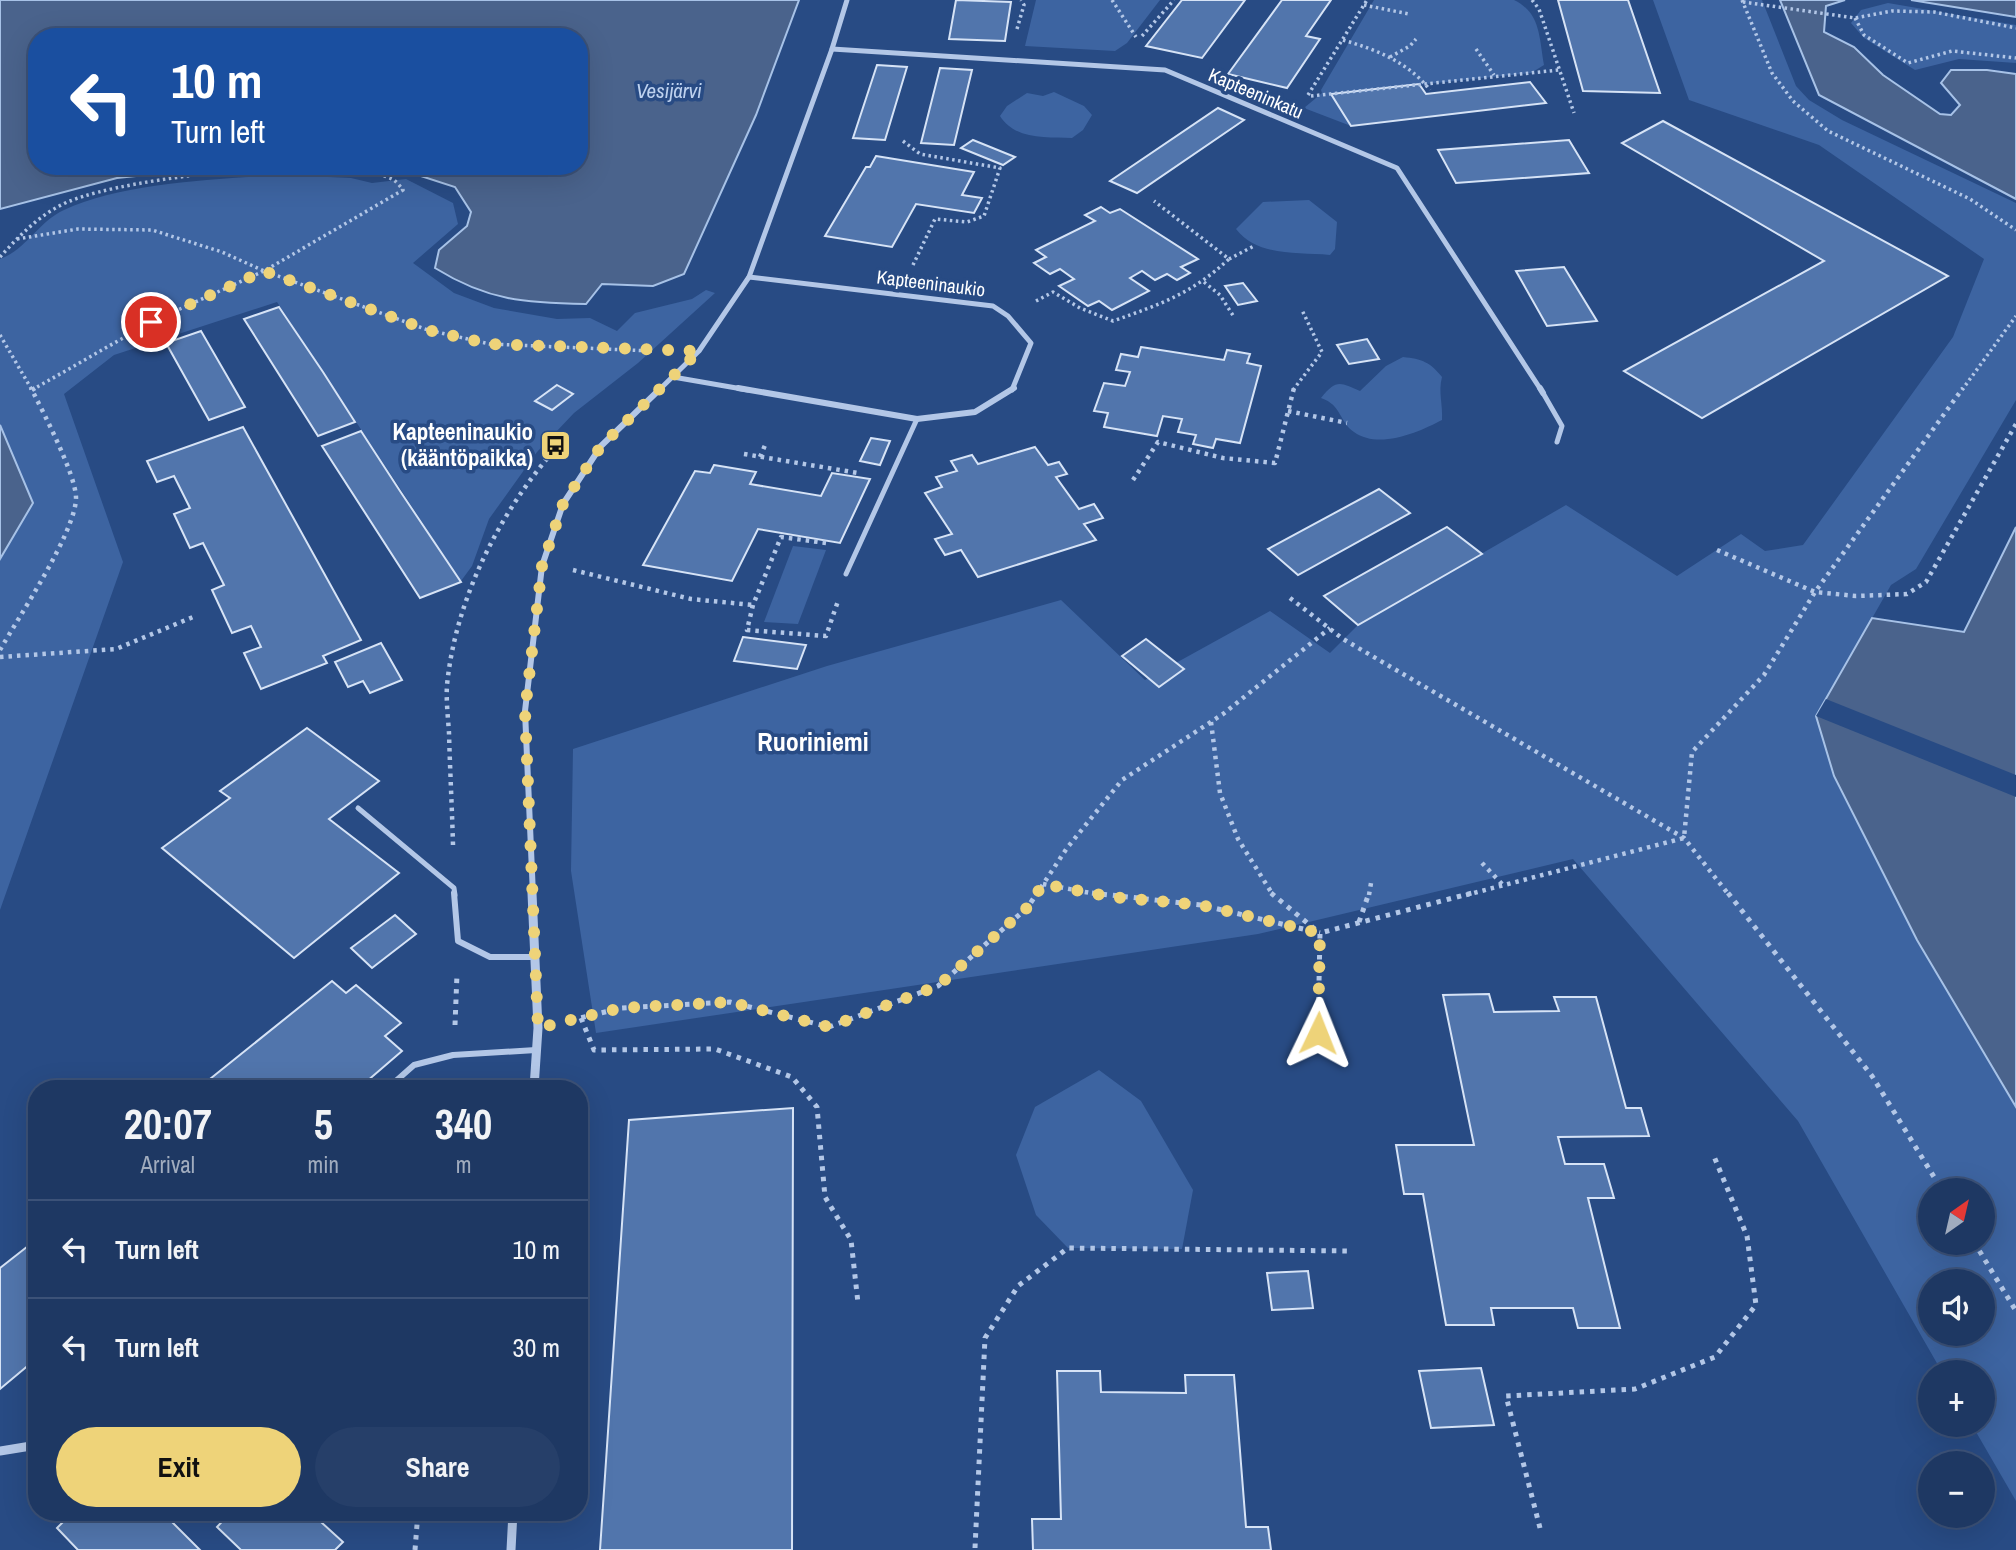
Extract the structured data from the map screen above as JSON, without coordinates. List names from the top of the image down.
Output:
{
  "streets": {
    "street": ["Kapteeninkatu", "Kapteeninaukio"]
  },
  "districts": ["Ruoriniemi"],
  "water": ["Vesijärvi"],
  "places": {
    "bus stop": ["Kapteeninaukio (kääntöpaikka)"]
  },
  "north": "top right",
  "page": {
    "turn": ["10 m", "Turn left"],
    "eta": [
      "20:07",
      "Arrival",
      "5",
      "min",
      "340",
      "m"
    ],
    "map_buttons": ["+", "−"],
    "list": [
      {
        "name": "Turn left",
        "value": "10 m"
      },
      {
        "name": "Turn left",
        "value": "30 m"
      }
    ],
    "buttons": ["Exit", "Share"]
  }
}
